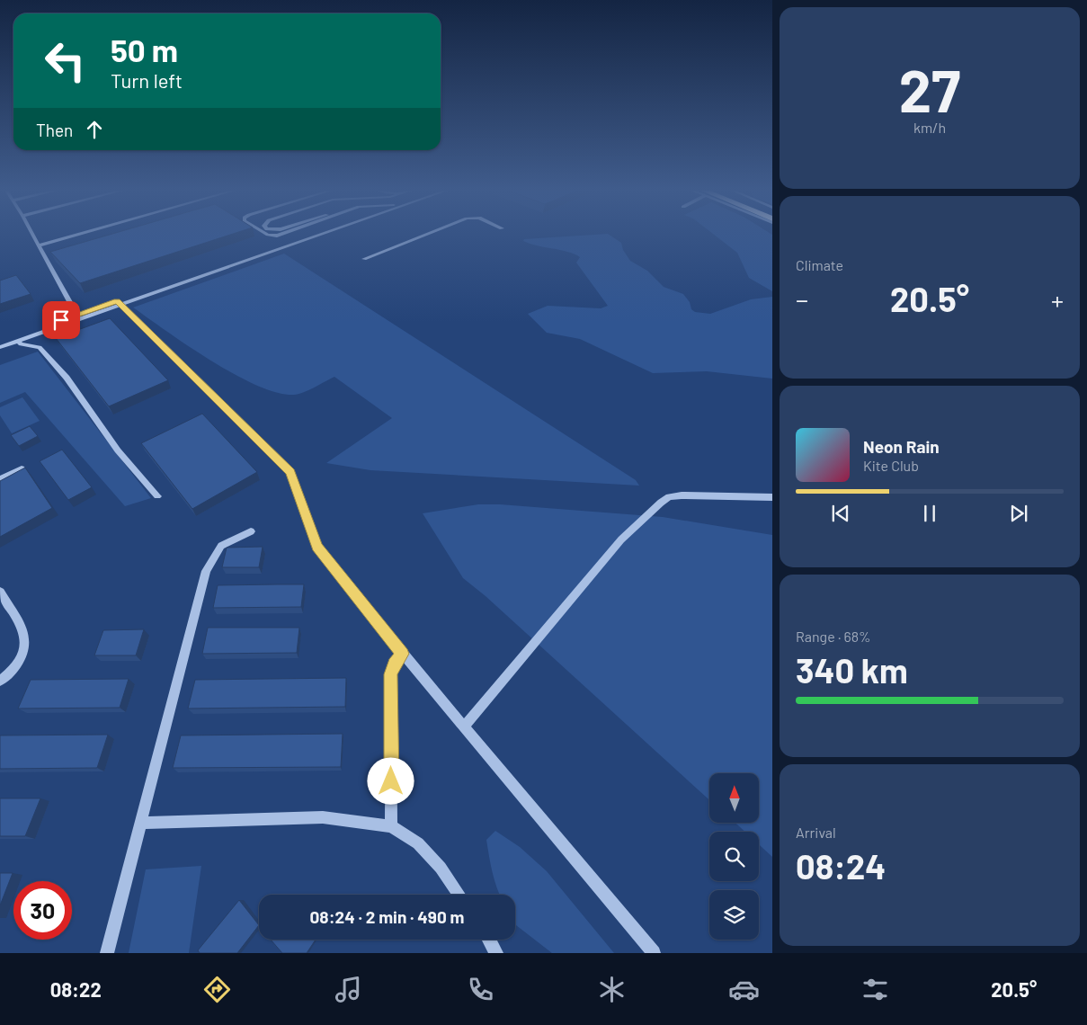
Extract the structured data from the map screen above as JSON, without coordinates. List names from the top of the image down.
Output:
{
  "north": "top",
  "page": {
    "tile": [
      ["27", "km/h"],
      "Climate",
      ["Range · 68%", "340 km"],
      ["Arrival", "08:24"]
    ],
    "turn": ["50 m", "Turn left"],
    "then": "Then",
    "heat": ["−", "20.5°", "+"],
    "song": ["Neon Rain", "Kite Club"],
    "limit": "30",
    "trip": "08:24 · 2 min · 490 m",
    "tabs": ["08:22", "20.5°"]
  }
}
